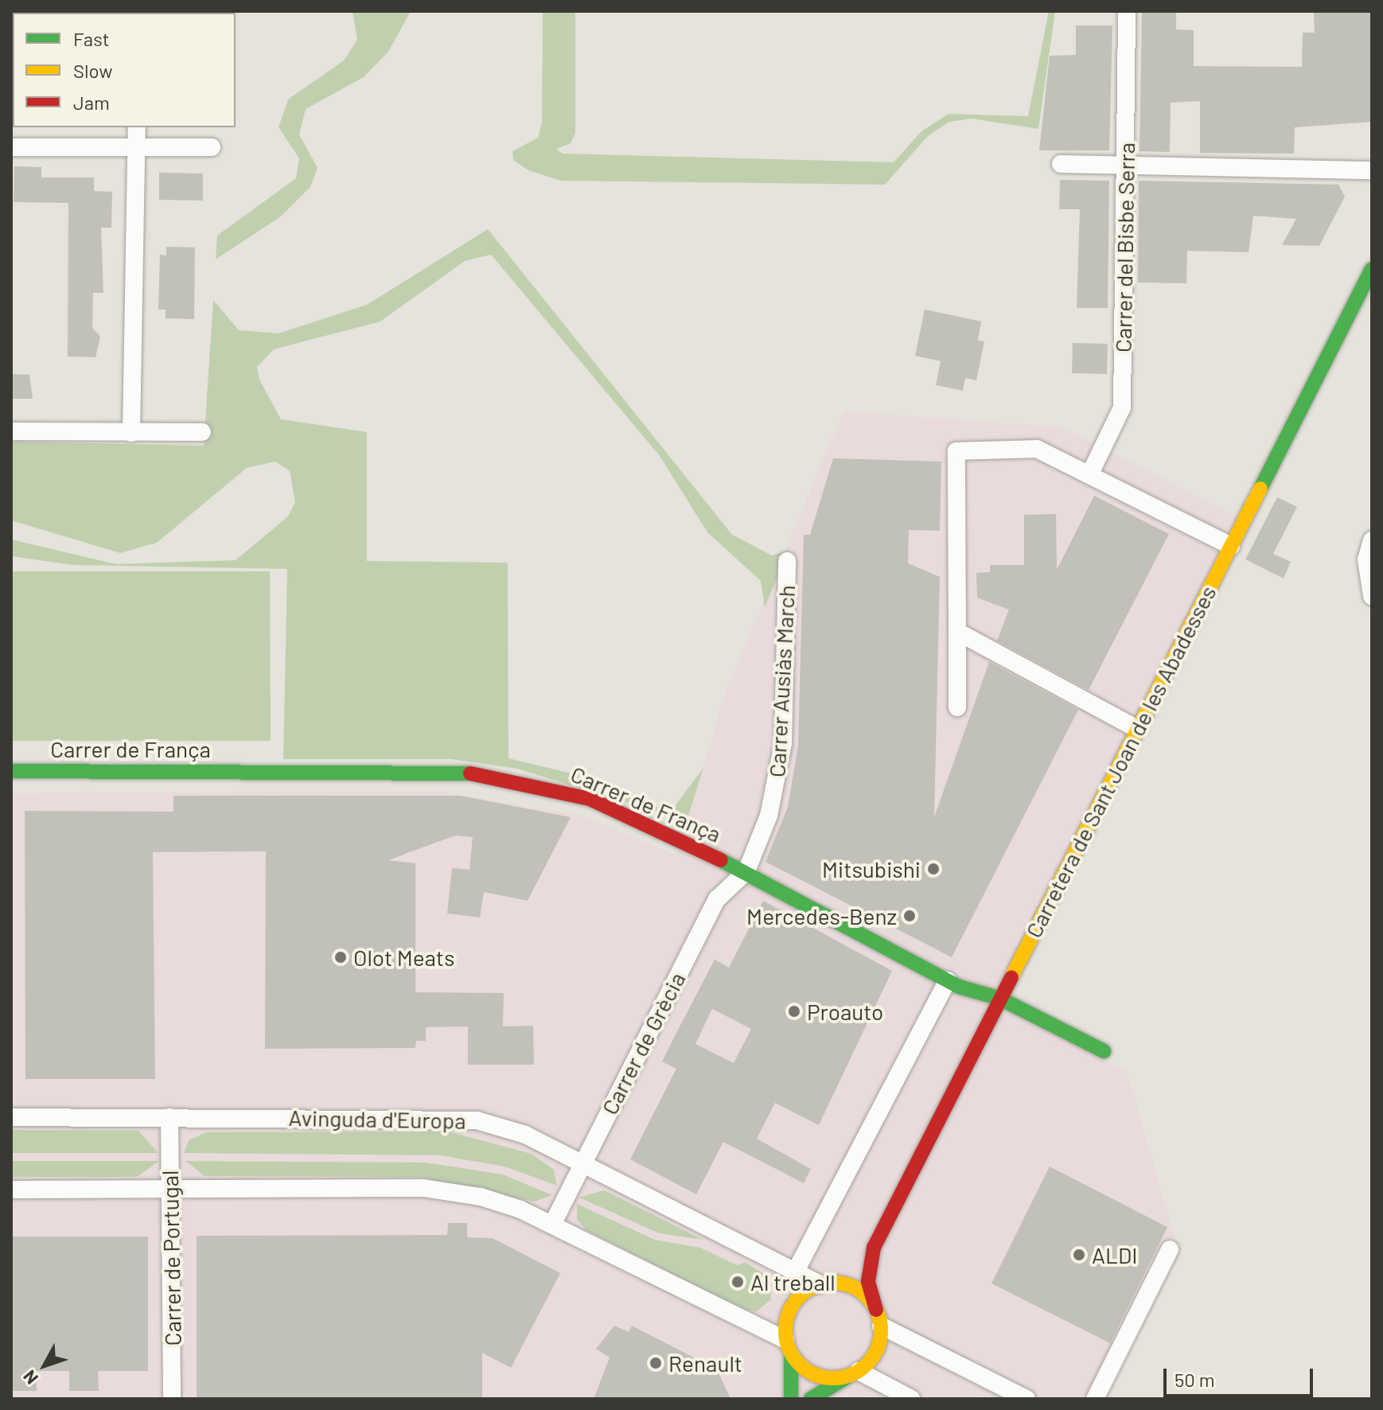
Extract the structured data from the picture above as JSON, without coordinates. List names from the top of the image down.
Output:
{
  "streets": {
    "main road": ["Carrer de França", "Carretera de Sant Joan de les Abadesses"],
    "street": [
      "Carrer del Bisbe Serra",
      "Carrer Ausiàs March",
      "Carrer de Grècia",
      "Avinguda d'Europa",
      "Carrer de Portugal"
    ]
  },
  "crossings": [
    ["Carrer Ausiàs March", "Carrer de França"],
    ["Carrer Ausiàs March", "Carrer de Grècia"],
    ["Carrer de França", "Carretera de Sant Joan de les Abadesses"],
    ["Carrer de França", "Carrer de Grècia"],
    ["Carretera de Sant Joan de les Abadesses", "Avinguda d'Europa"],
    ["Carrer de Grècia", "Avinguda d'Europa"],
    ["Avinguda d'Europa", "Carrer de Portugal"]
  ],
  "places": [
    "Mitsubishi",
    "Mercedes-Benz",
    "Olot Meats",
    "Proauto",
    "ALDI",
    "Al treball",
    "Renault"
  ],
  "legend": ["Fast", "Slow", "Jam"],
  "scale_bar": "50 m",
  "north": "bottom left"
}
